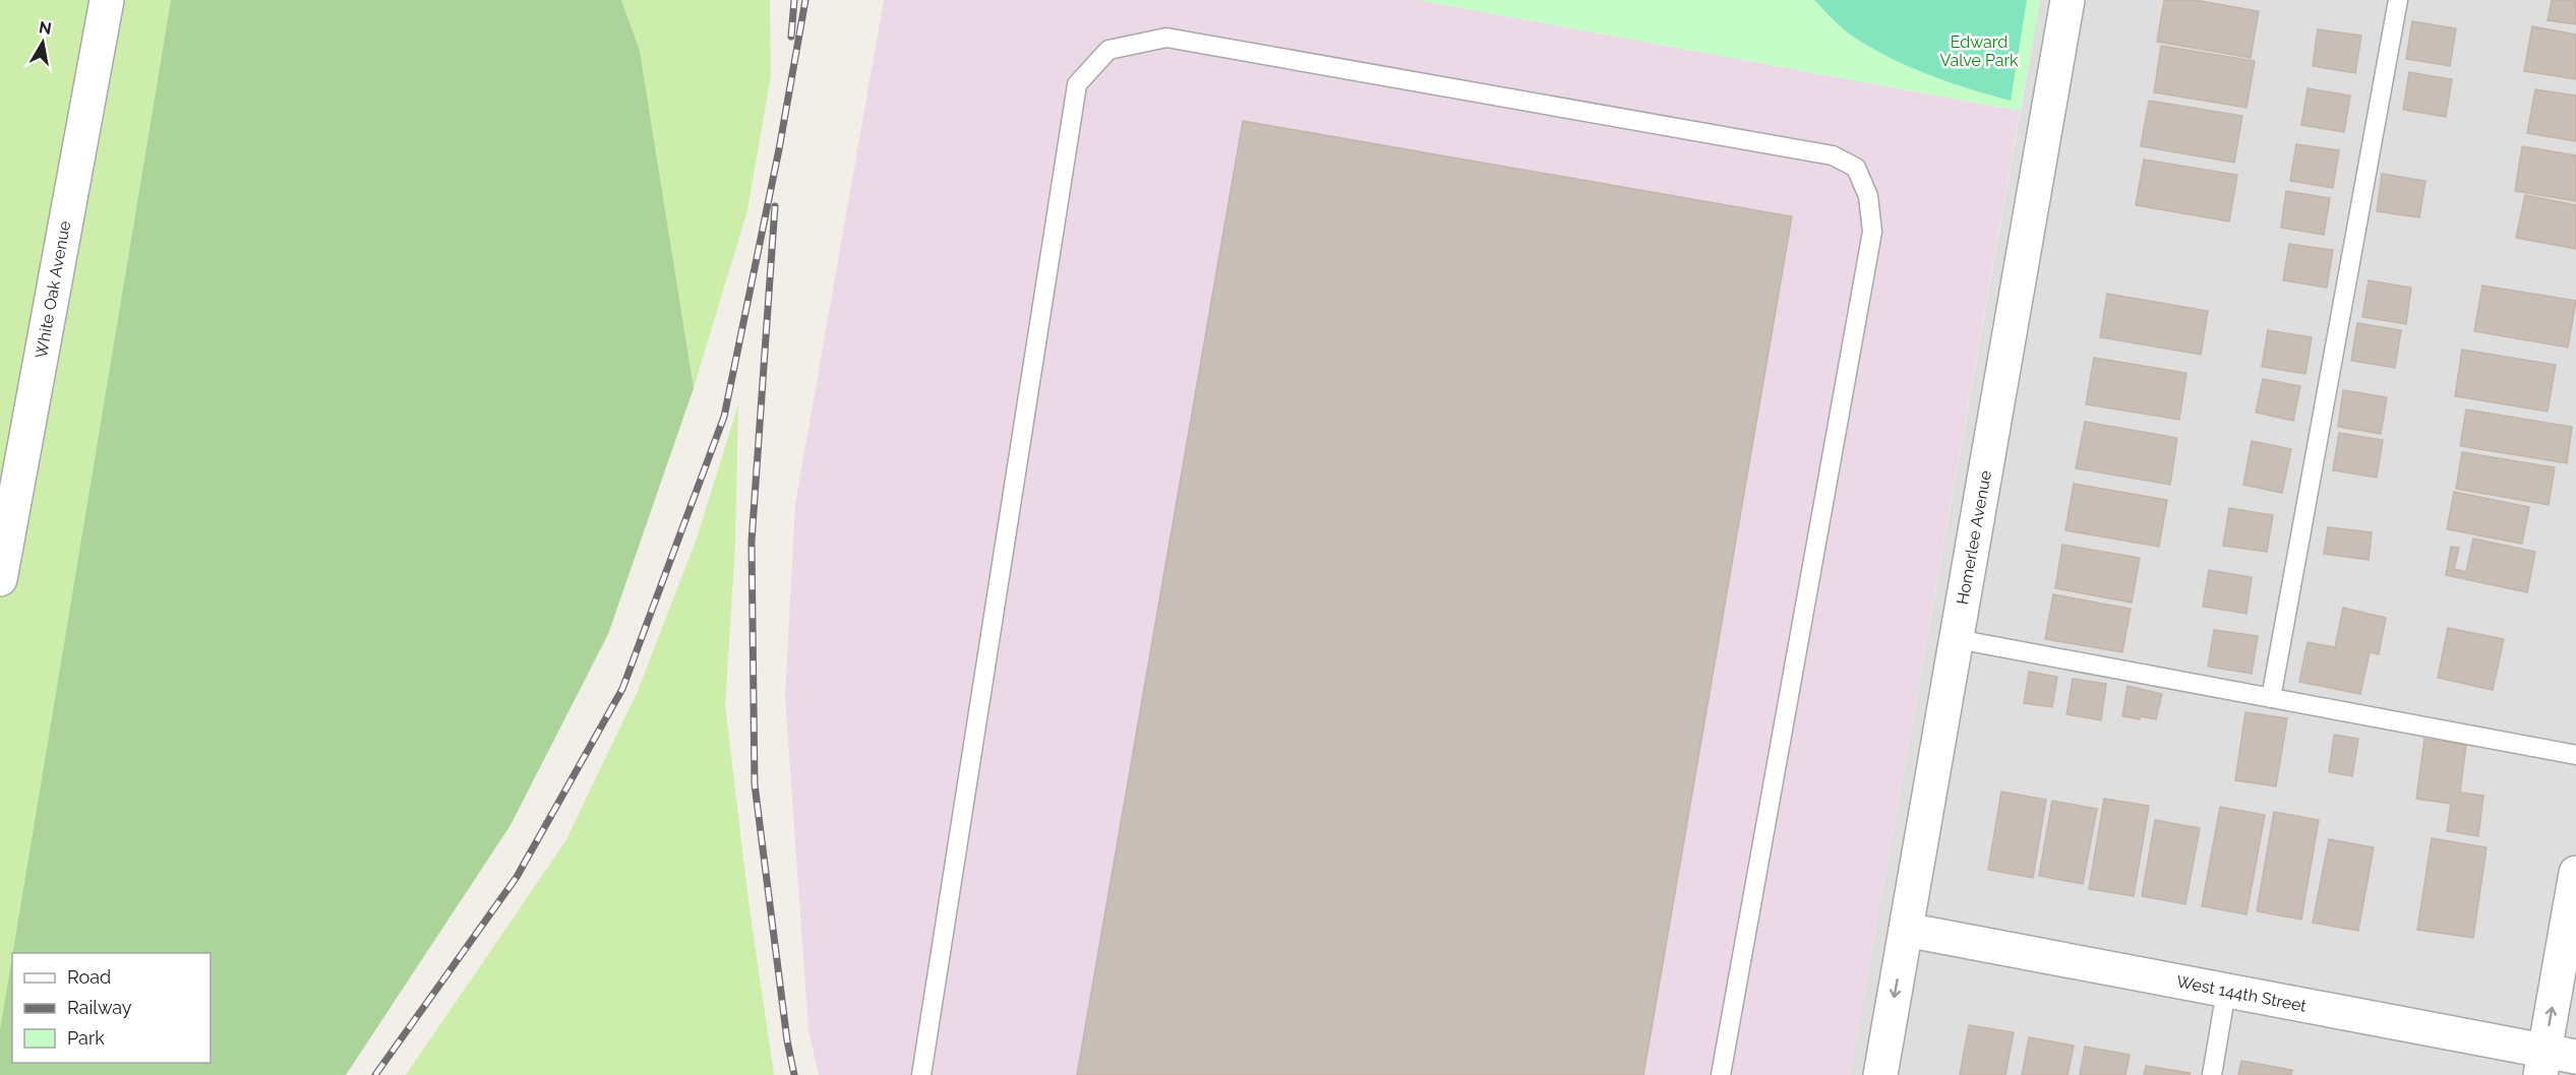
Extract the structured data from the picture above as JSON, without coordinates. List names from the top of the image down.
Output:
{
  "streets": {
    "street": ["White Oak Avenue", "Homerlee Avenue", "West 144th Street"]
  },
  "crossings": [
    ["Homerlee Avenue", "West 144th Street"]
  ],
  "parks": ["Edward Valve Park"],
  "legend": ["Road", "Railway", "Park"],
  "north": "top"
}
